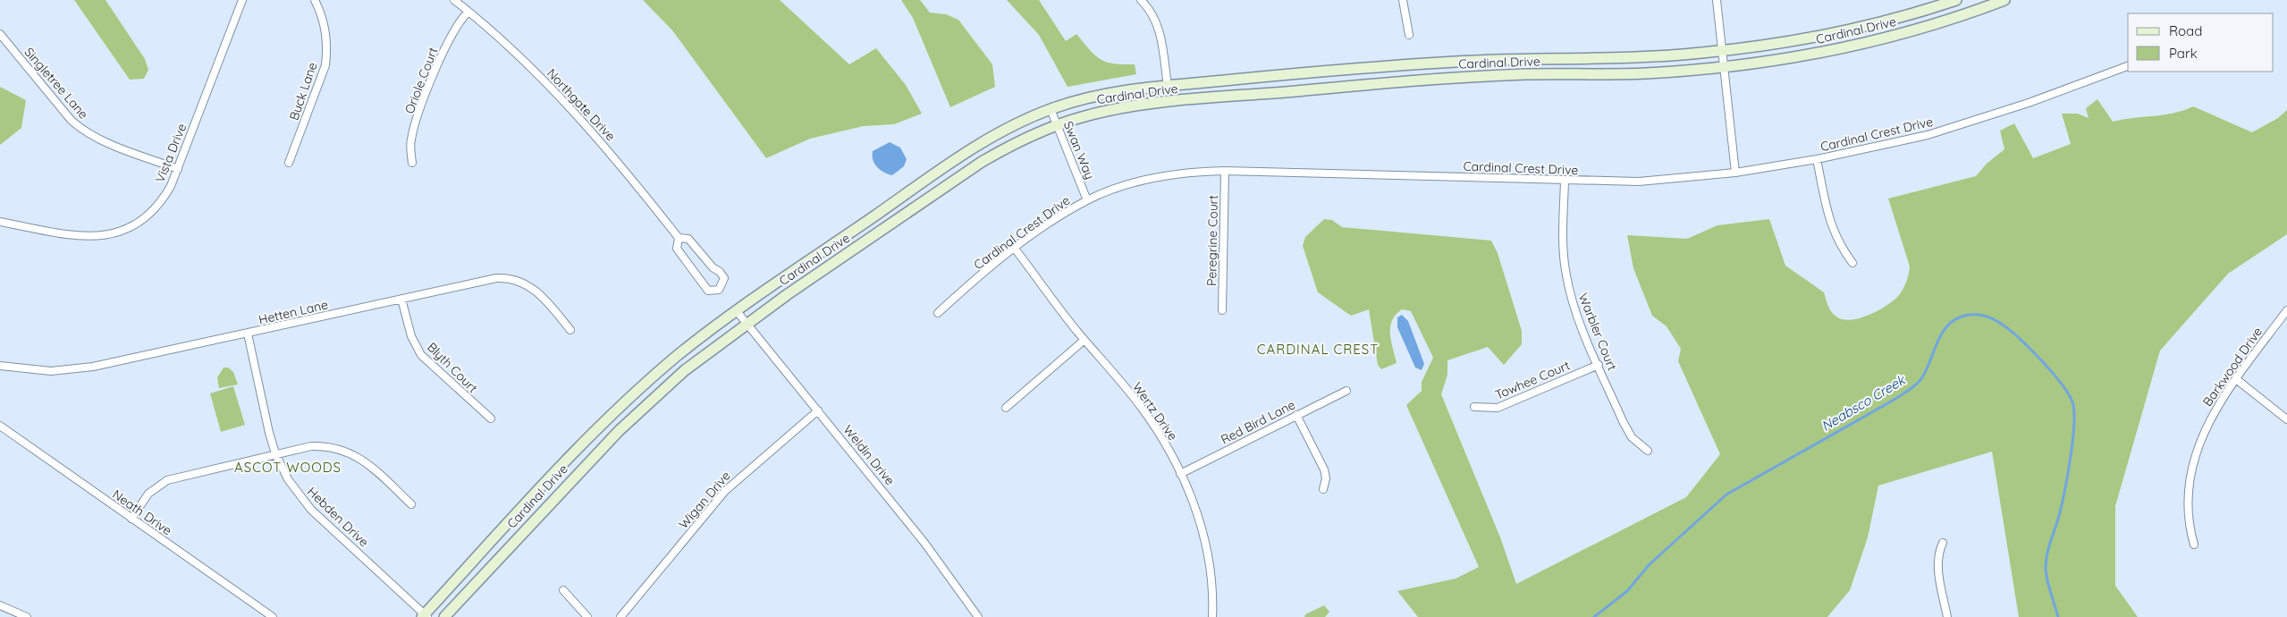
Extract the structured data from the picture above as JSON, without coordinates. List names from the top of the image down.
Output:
{
  "streets": {
    "main road": ["Cardinal Drive"],
    "street": [
      "Oriole Court",
      "Singletree Lane",
      "Buck Lane",
      "Northgate Drive",
      "Cardinal Crest Drive",
      "Swan Way",
      "Vista Drive",
      "Peregrine Court",
      "Hetten Lane",
      "Warbler Court",
      "Barkwood Drive",
      "Blyth Court",
      "Towhee Court",
      "Wertz Drive",
      "Red Bird Lane",
      "Weldin Drive",
      "Wigan Drive",
      "Neath Drive",
      "Hebden Drive"
    ]
  },
  "crossings": [
    ["Cardinal Drive", "Swan Way"],
    ["Cardinal Drive", "Weldin Drive"],
    ["Cardinal Drive", "Hebden Drive"],
    ["Oriole Court", "Northgate Drive"],
    ["Singletree Lane", "Vista Drive"],
    ["Cardinal Crest Drive", "Swan Way"],
    ["Cardinal Crest Drive", "Peregrine Court"],
    ["Cardinal Crest Drive", "Warbler Court"],
    ["Cardinal Crest Drive", "Wertz Drive"],
    ["Hetten Lane", "Blyth Court"],
    ["Hetten Lane", "Hebden Drive"],
    ["Warbler Court", "Towhee Court"],
    ["Wertz Drive", "Red Bird Lane"],
    ["Weldin Drive", "Wigan Drive"]
  ],
  "districts": ["CARDINAL CREST", "ASCOT WOODS"],
  "water": ["Neabsco Creek"],
  "legend": ["Road", "Park"]
}
